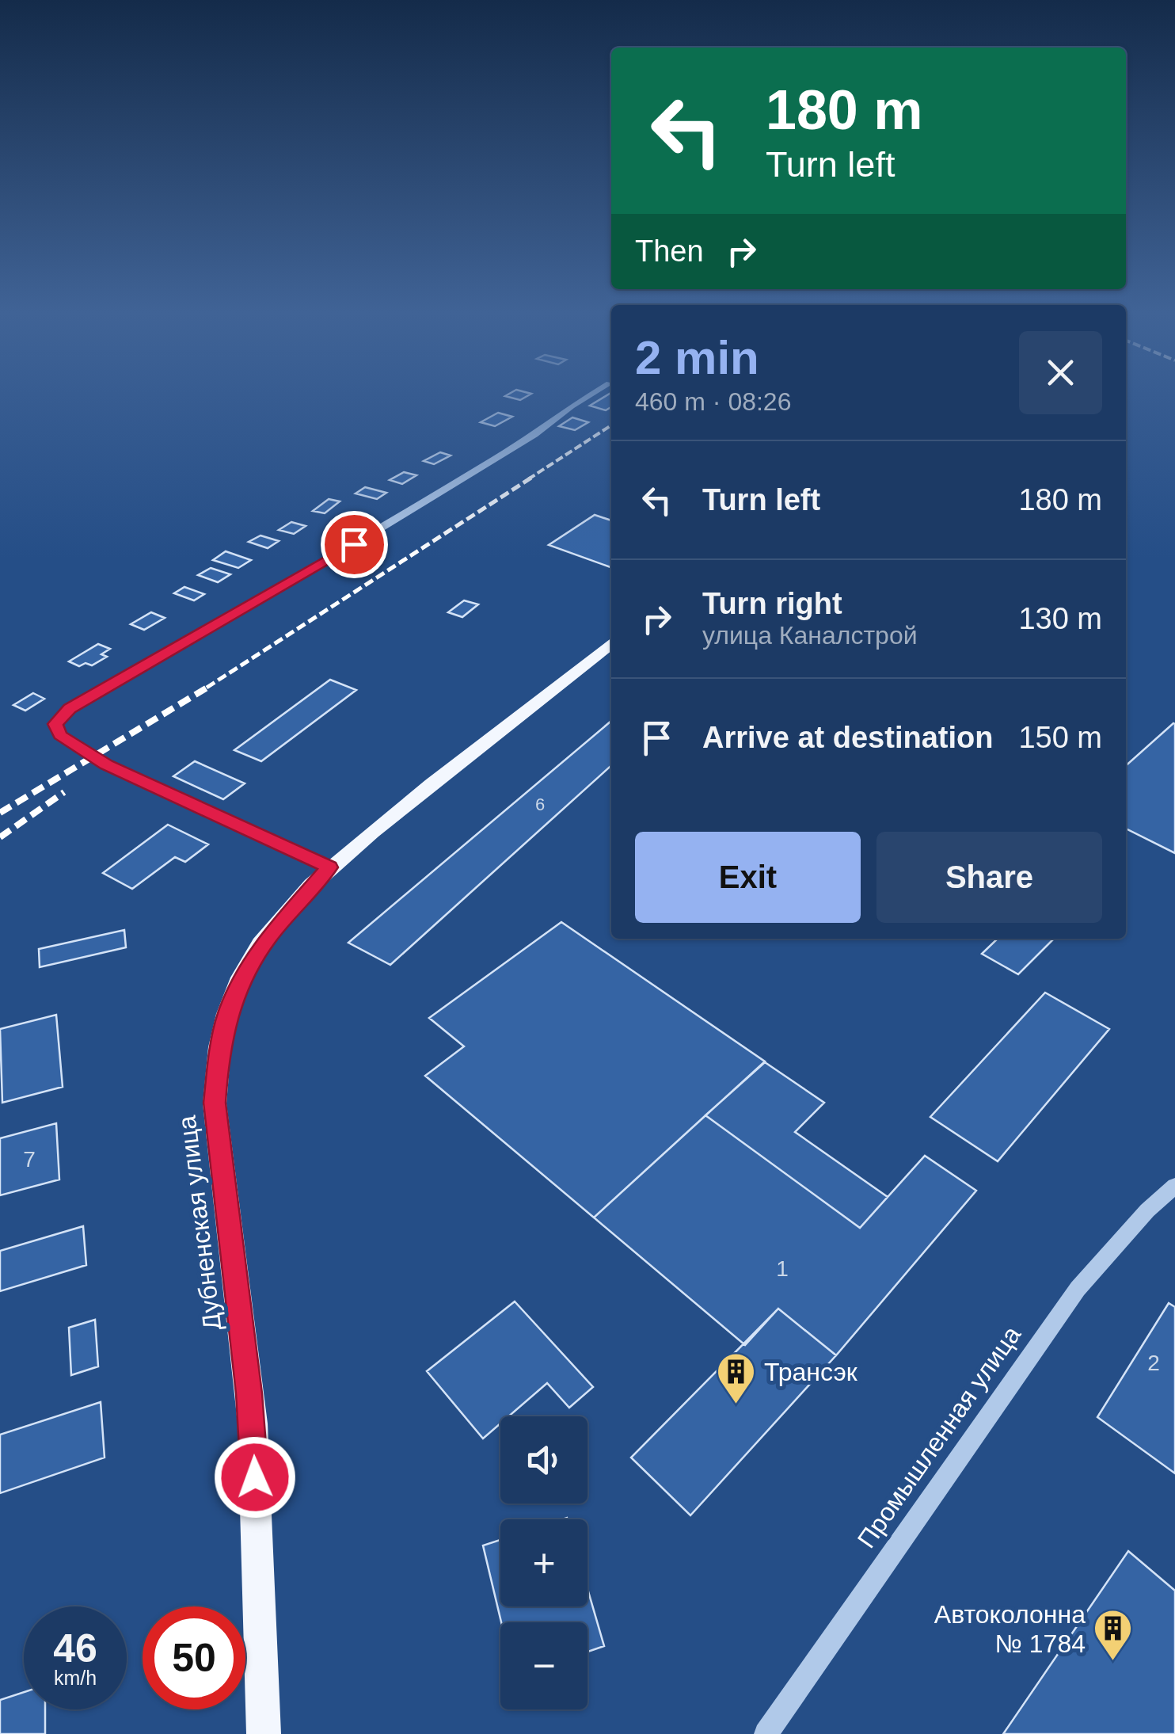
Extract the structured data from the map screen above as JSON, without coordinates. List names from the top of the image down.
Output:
{
  "streets": {
    "main road": ["Дубненская улица"],
    "street": ["Промышленная улица"]
  },
  "places": {
    "building": ["Трансэк", "Автоколонна № 1784"]
  },
  "house_numbers": [
    "6",
    "7",
    "1",
    "2"
  ],
  "page": {
    "turn": ["180 m", "Turn left"],
    "then": "Then",
    "heading": ["2 min", "460 m · 08:26"],
    "list": [
      {
        "name": "Turn left",
        "value": "180 m"
      },
      {
        "name": "Turn right",
        "note": "улица Каналстрой",
        "value": "130 m"
      },
      {
        "name": "Arrive at destination",
        "value": "150 m"
      }
    ],
    "buttons": ["Exit", "Share"],
    "map_buttons": ["+", "−"],
    "speed": "46 km/h",
    "limit": "50"
  }
}
